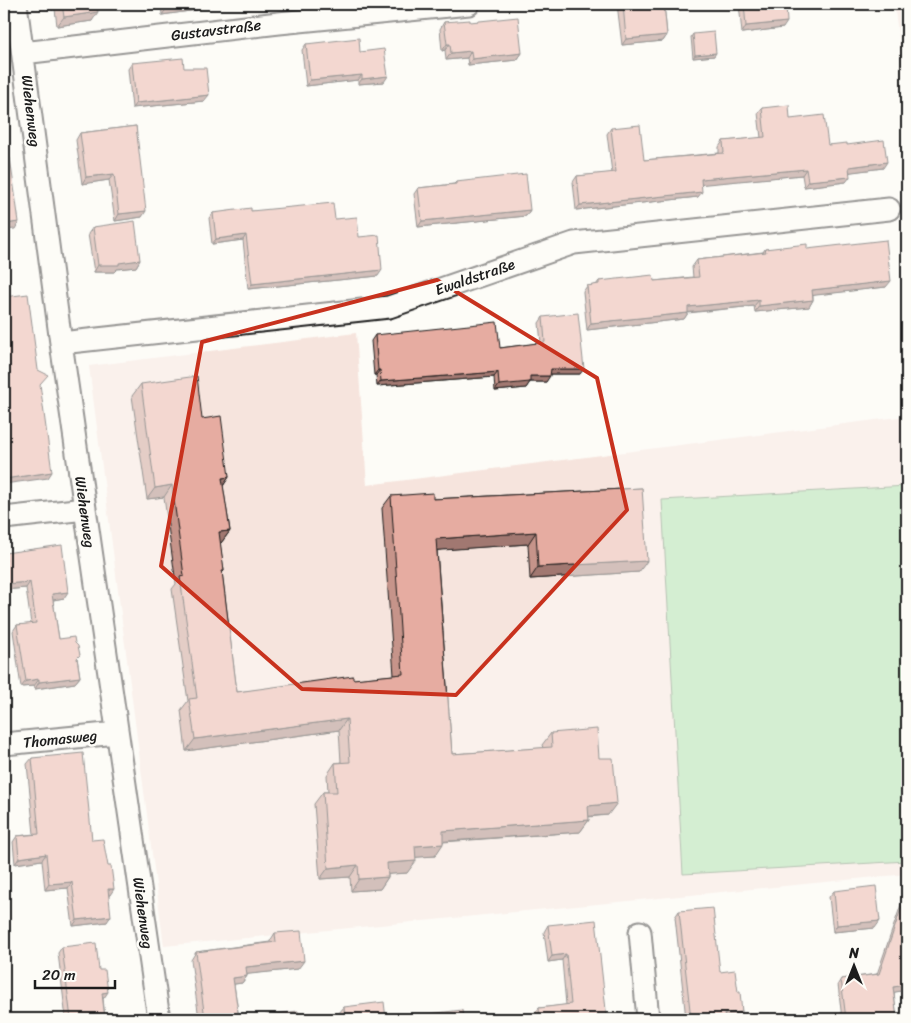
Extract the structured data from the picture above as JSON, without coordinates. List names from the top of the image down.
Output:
{
  "streets": {
    "street": [
      "Gustavstraße",
      "Wiehenweg",
      "Ewaldstraße",
      "Thomasweg"
    ]
  },
  "crossings": [
    ["Gustavstraße", "Wiehenweg"],
    ["Wiehenweg", "Ewaldstraße"],
    ["Wiehenweg", "Thomasweg"]
  ],
  "scale_bar": "20 m",
  "north": "top"
}
